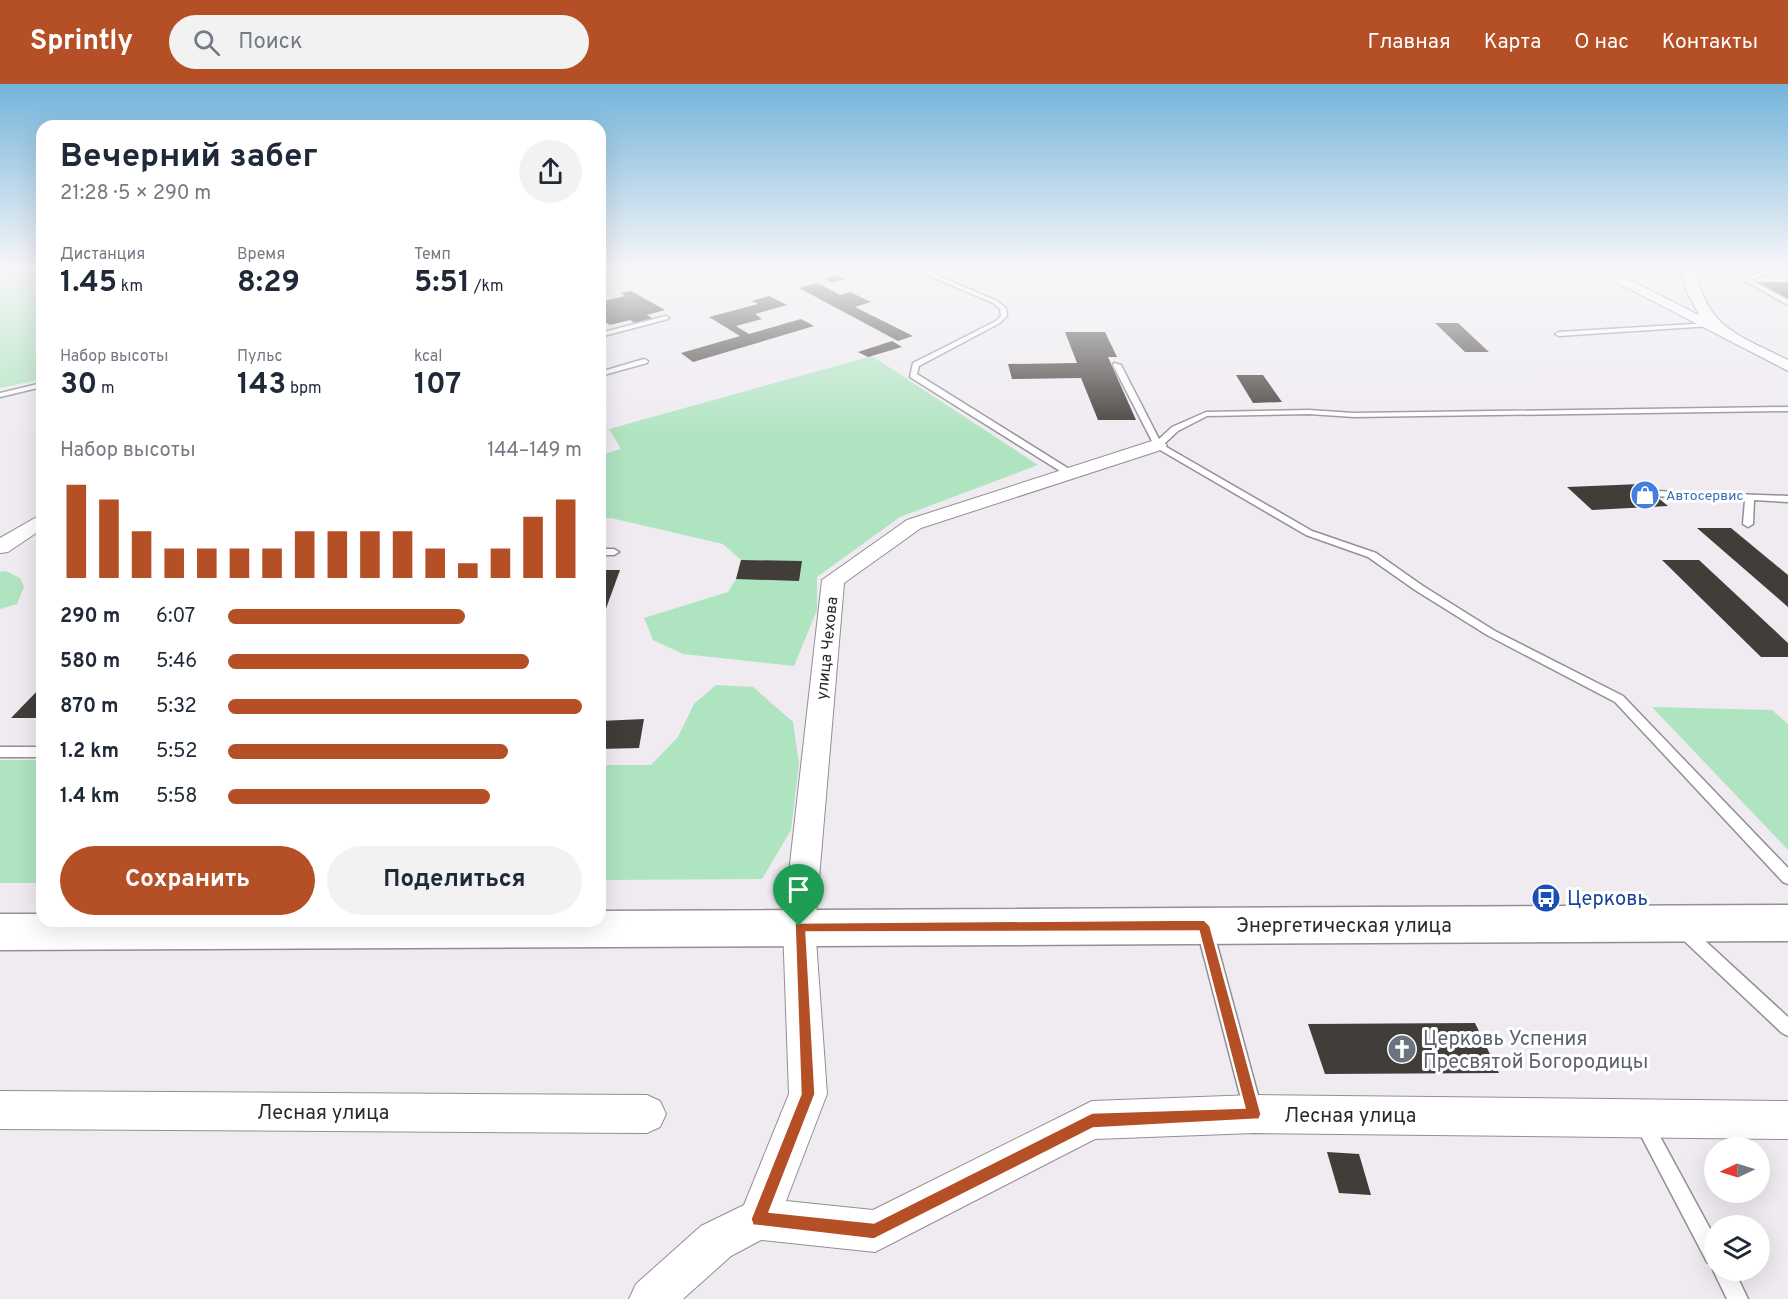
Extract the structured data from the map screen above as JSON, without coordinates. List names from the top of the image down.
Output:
{
  "streets": {
    "main road": ["Энергетическая улица"],
    "street": ["улица Чехова", "Лесная улица"]
  },
  "crossings": [
    ["улица Чехова", "Энергетическая улица"]
  ],
  "places": {
    "shop": ["Автосервис"],
    "bus stop": ["Церковь"],
    "church": ["Церковь Успения Пресвятой Богородицы"]
  },
  "north": "left",
  "page": {
    "header": "Sprintly",
    "search": "Поиск",
    "nav": [
      "Главная",
      "Карта",
      "О нас",
      "Контакты"
    ],
    "heading": ["Вечерний забег", "21:28 · 5 × 290 m"],
    "stats": [
      ["Дистанция", "1.45 km"],
      ["Время", "8:29"],
      ["Темп", "5:51 /km"],
      ["Набор высоты", "30 m"],
      ["Пульс", "143 bpm"],
      ["kcal", "107"]
    ],
    "chart": ["Набор высоты", "144–149 m"],
    "list": [
      {
        "name": "290 m",
        "note": "6:07"
      },
      {
        "name": "580 m",
        "note": "5:46"
      },
      {
        "name": "870 m",
        "note": "5:32"
      },
      {
        "name": "1.2 km",
        "note": "5:52"
      },
      {
        "name": "1.4 km",
        "note": "5:58"
      }
    ],
    "buttons": ["Сохранить", "Поделиться"]
  }
}
